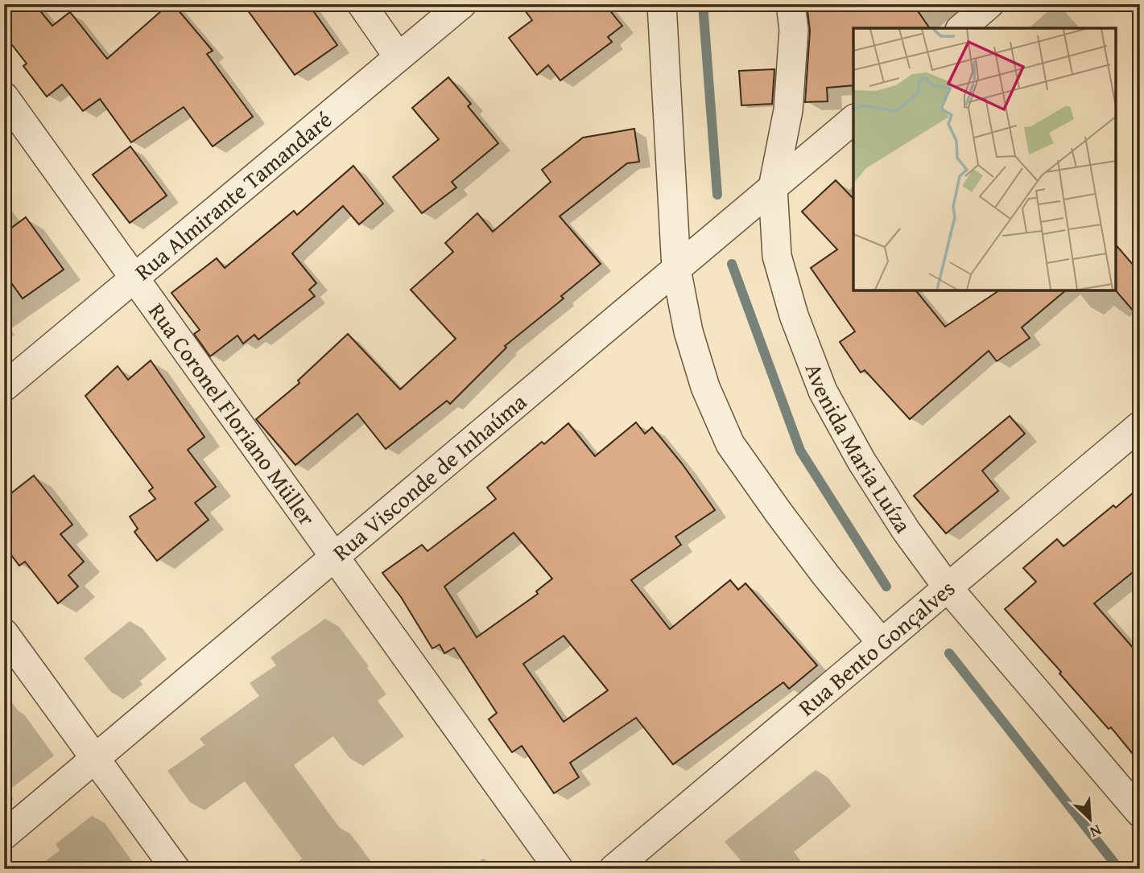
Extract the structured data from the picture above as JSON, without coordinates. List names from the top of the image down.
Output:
{
  "streets": {
    "street": [
      "Rua Almirante Tamandaré",
      "Rua Coronel Floriano Müller",
      "Avenida Maria Luíza",
      "Rua Visconde de Inhaúma",
      "Rua Bento Gonçalves"
    ]
  },
  "crossings": [
    ["Rua Almirante Tamandaré", "Rua Coronel Floriano Müller"],
    ["Rua Coronel Floriano Müller", "Rua Visconde de Inhaúma"],
    ["Avenida Maria Luíza", "Rua Visconde de Inhaúma"],
    ["Avenida Maria Luíza", "Rua Bento Gonçalves"]
  ],
  "north": "bottom right"
}
